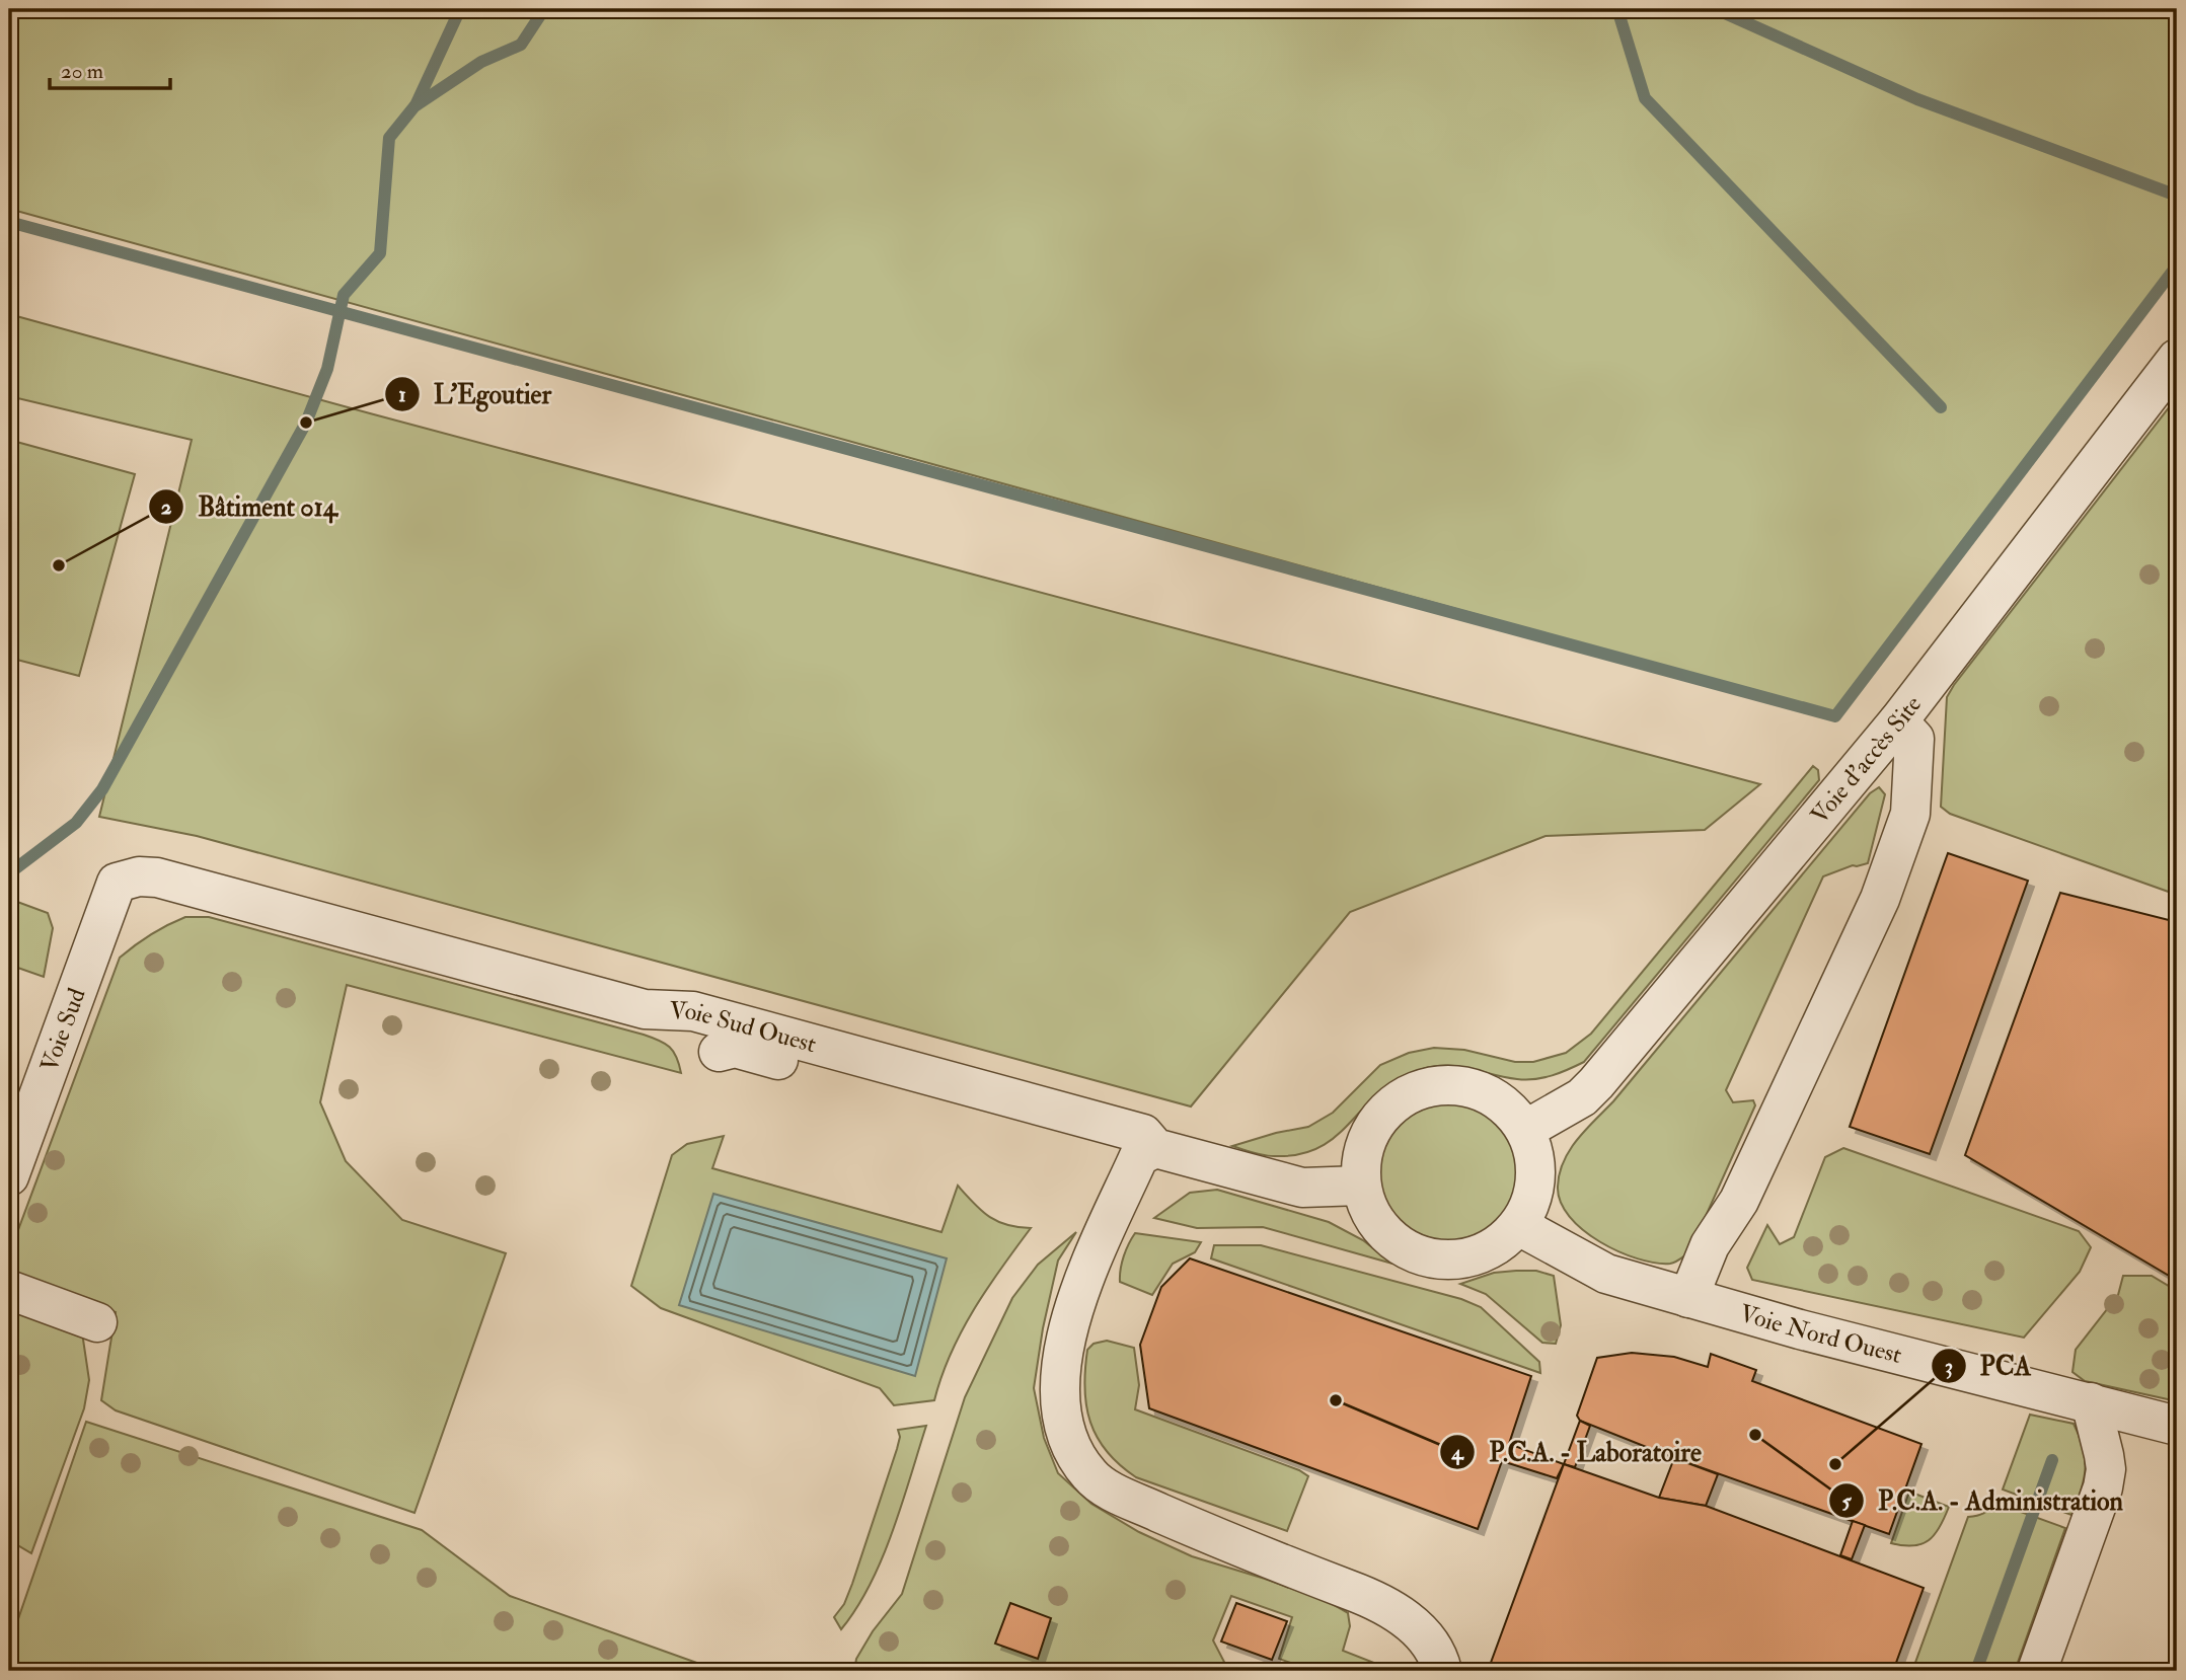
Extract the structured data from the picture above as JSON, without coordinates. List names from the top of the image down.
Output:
{
  "streets": {
    "street": [
      "Voie d'accès Site",
      "Voie Sud Ouest",
      "Voie Sud",
      "Voie Nord Ouest"
    ]
  },
  "crossings": [
    ["Voie d'accès Site", "Voie Sud Ouest"],
    ["Voie d'accès Site", "Voie Nord Ouest"],
    ["Voie Sud Ouest", "Voie Sud"],
    ["Voie Sud Ouest", "Voie Nord Ouest"]
  ],
  "places": [
    "L'Egoutier",
    "Bâtiment 014",
    "P.C.A. - Laboratoire",
    "P.C.A. - Administration",
    "PCA"
  ],
  "scale_bar": "20 m"
}
